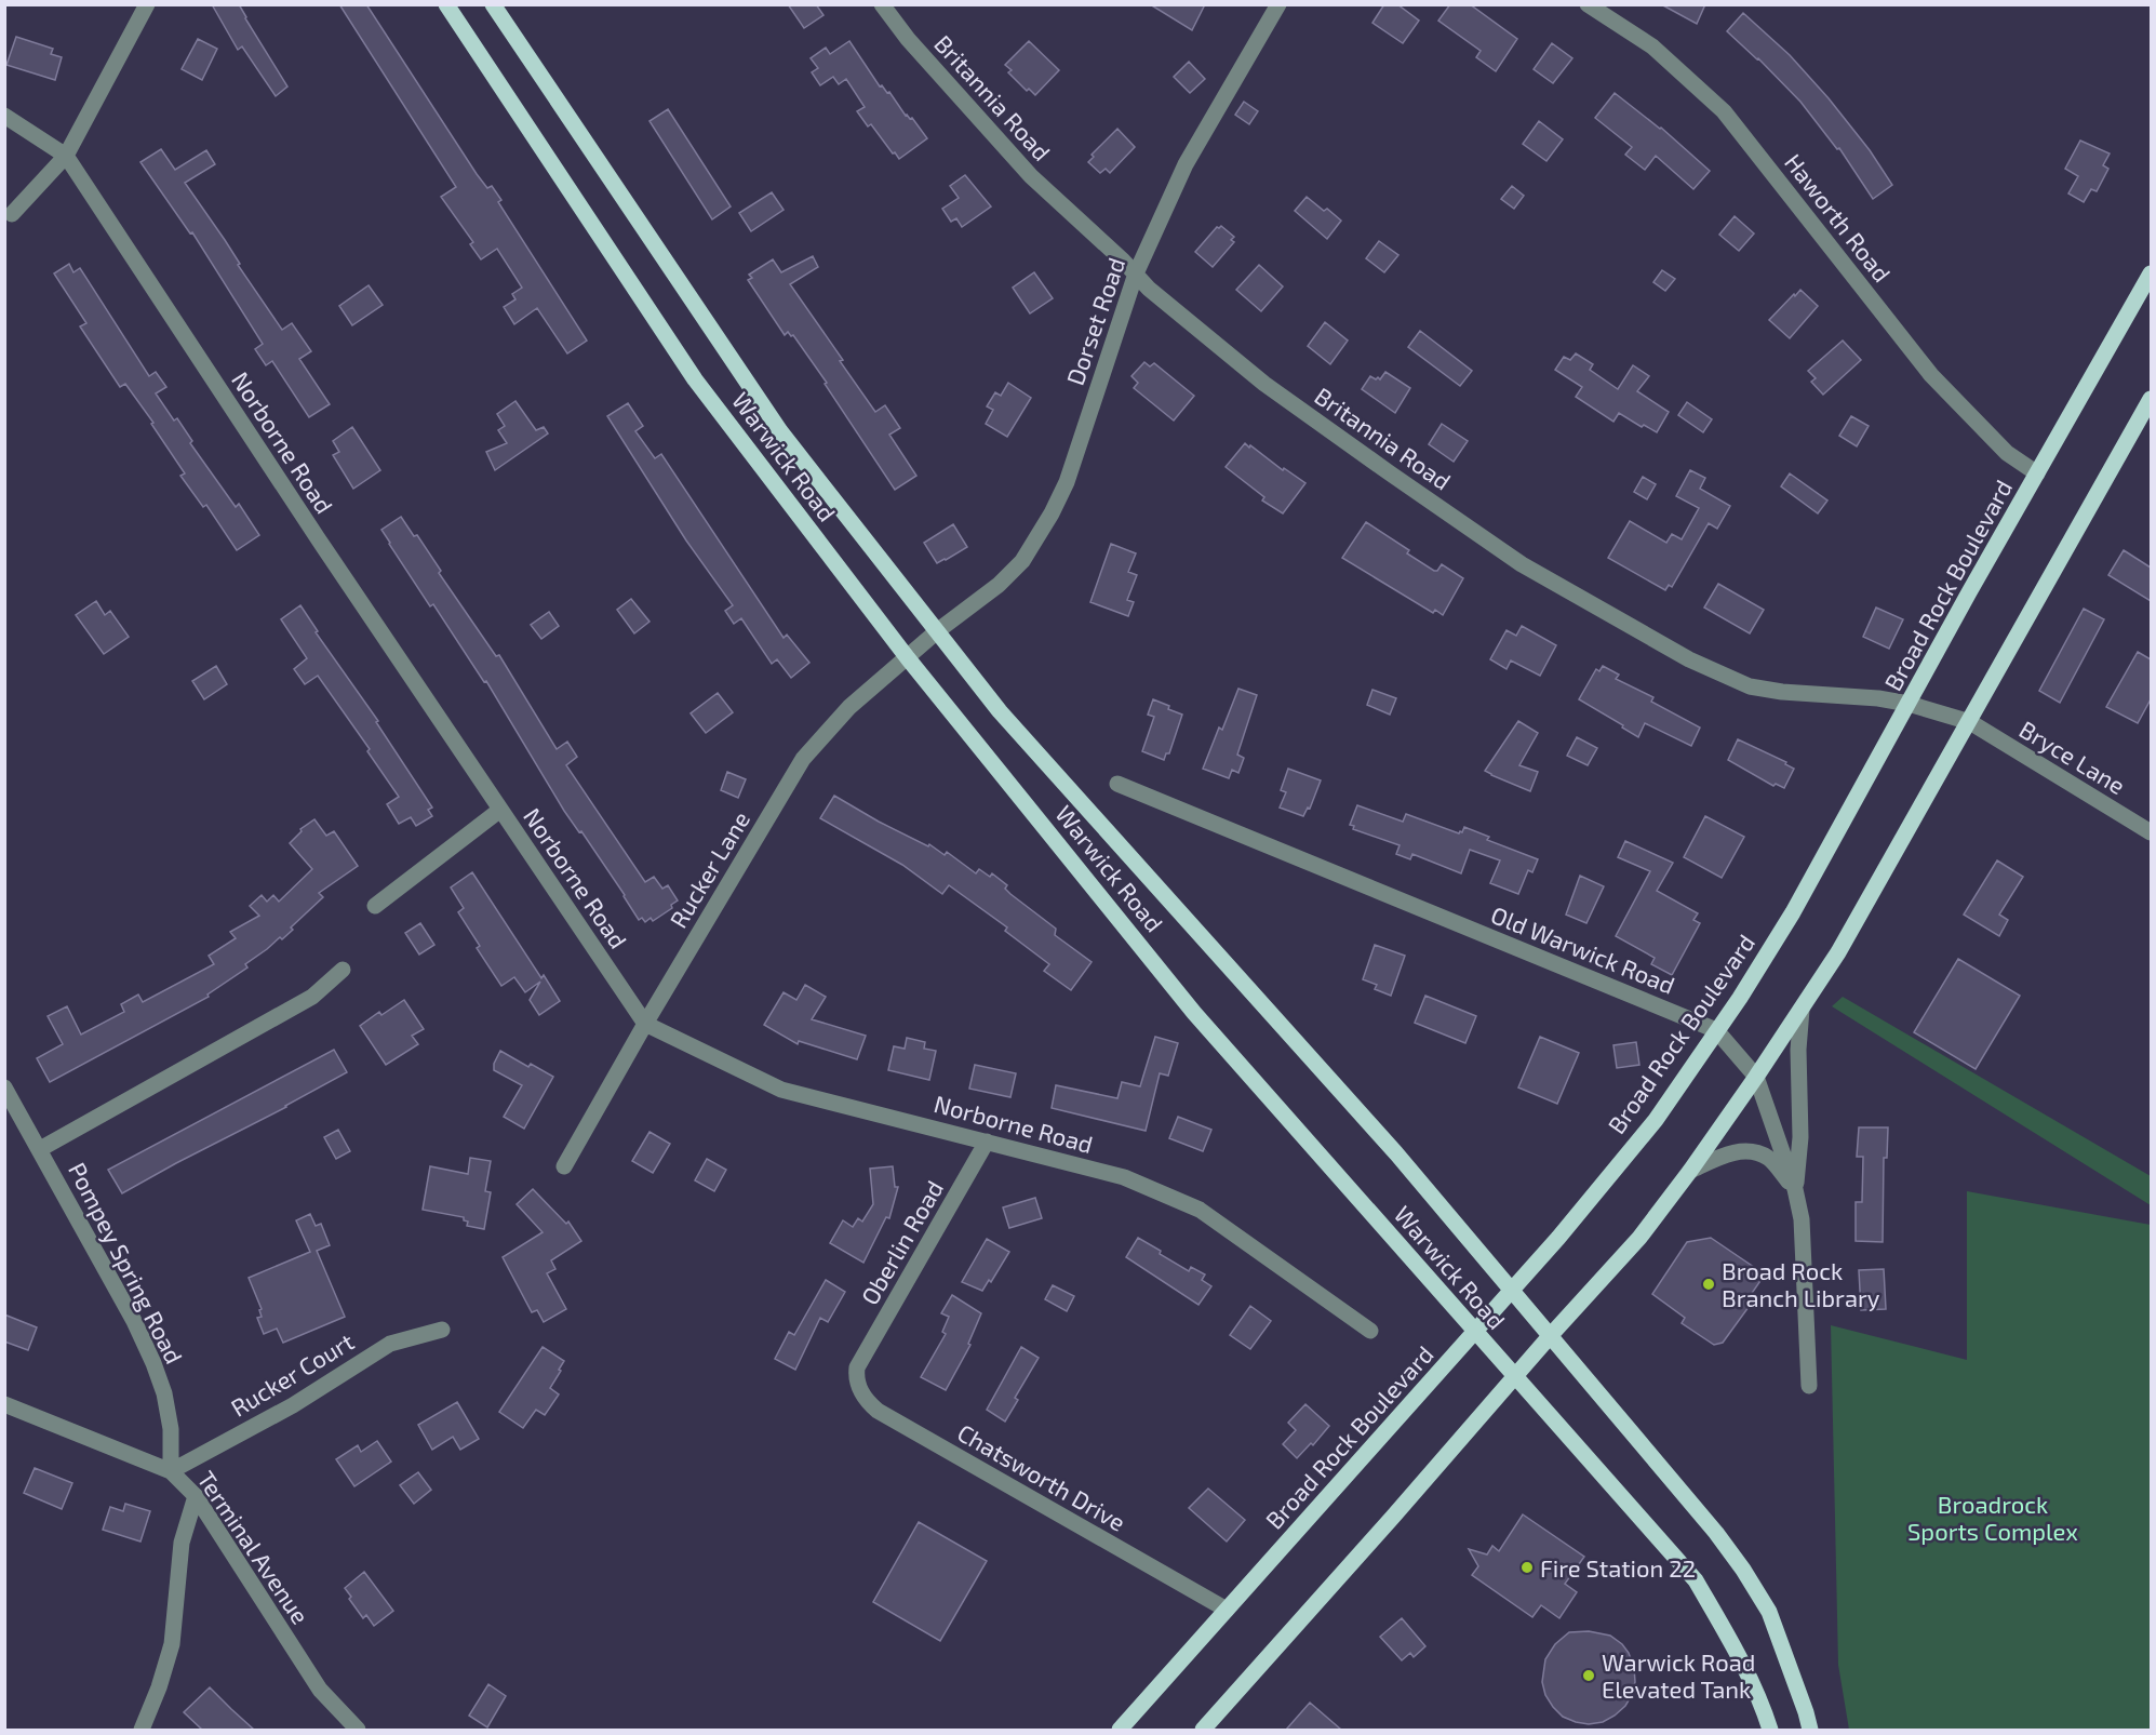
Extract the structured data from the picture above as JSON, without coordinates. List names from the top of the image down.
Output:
{
  "streets": {
    "main road": ["Warwick Road", "Broad Rock Boulevard"],
    "street": [
      "Britannia Road",
      "Haworth Road",
      "Dorset Road",
      "Norborne Road",
      "Bryce Lane",
      "Rucker Lane",
      "Old Warwick Road",
      "Oberlin Road",
      "Pompey Spring Road",
      "Rucker Court",
      "Chatsworth Drive",
      "Terminal Avenue"
    ]
  },
  "crossings": [
    ["Britannia Road", "Dorset Road"],
    ["Britannia Road", "Broad Rock Boulevard"],
    ["Britannia Road", "Bryce Lane"],
    ["Haworth Road", "Broad Rock Boulevard"],
    ["Dorset Road", "Warwick Road"],
    ["Dorset Road", "Rucker Lane"],
    ["Norborne Road", "Rucker Lane"],
    ["Norborne Road", "Oberlin Road"],
    ["Warwick Road", "Broad Rock Boulevard"],
    ["Warwick Road", "Rucker Lane"],
    ["Broad Rock Boulevard", "Old Warwick Road"],
    ["Broad Rock Boulevard", "Chatsworth Drive"],
    ["Oberlin Road", "Chatsworth Drive"],
    ["Pompey Spring Road", "Rucker Court"],
    ["Pompey Spring Road", "Terminal Avenue"],
    ["Rucker Court", "Terminal Avenue"]
  ],
  "parks": ["Broadrock Sports Complex"],
  "places": ["Broad Rock Branch Library", "Fire Station 22", "Warwick Road Elevated Tank"]
}
